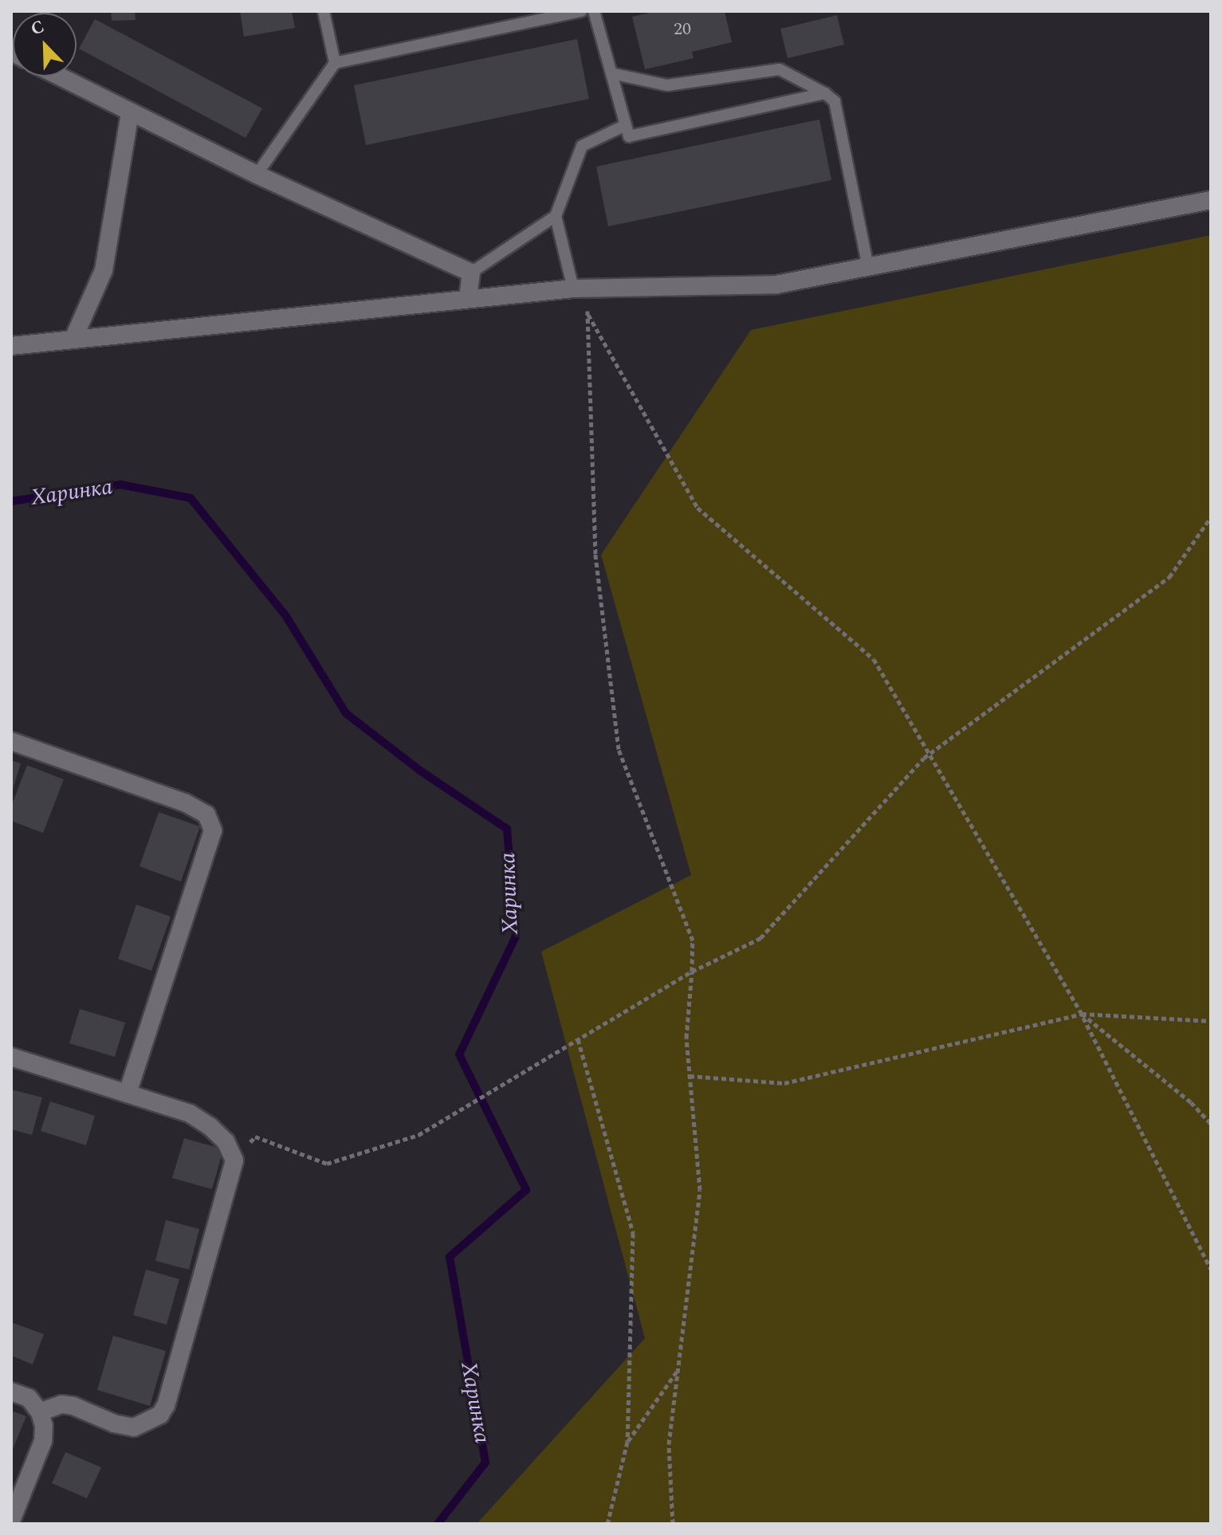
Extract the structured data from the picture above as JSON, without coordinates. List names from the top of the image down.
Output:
{
  "water": ["Харинка"],
  "house_numbers": ["20"],
  "north": "top left"
}
